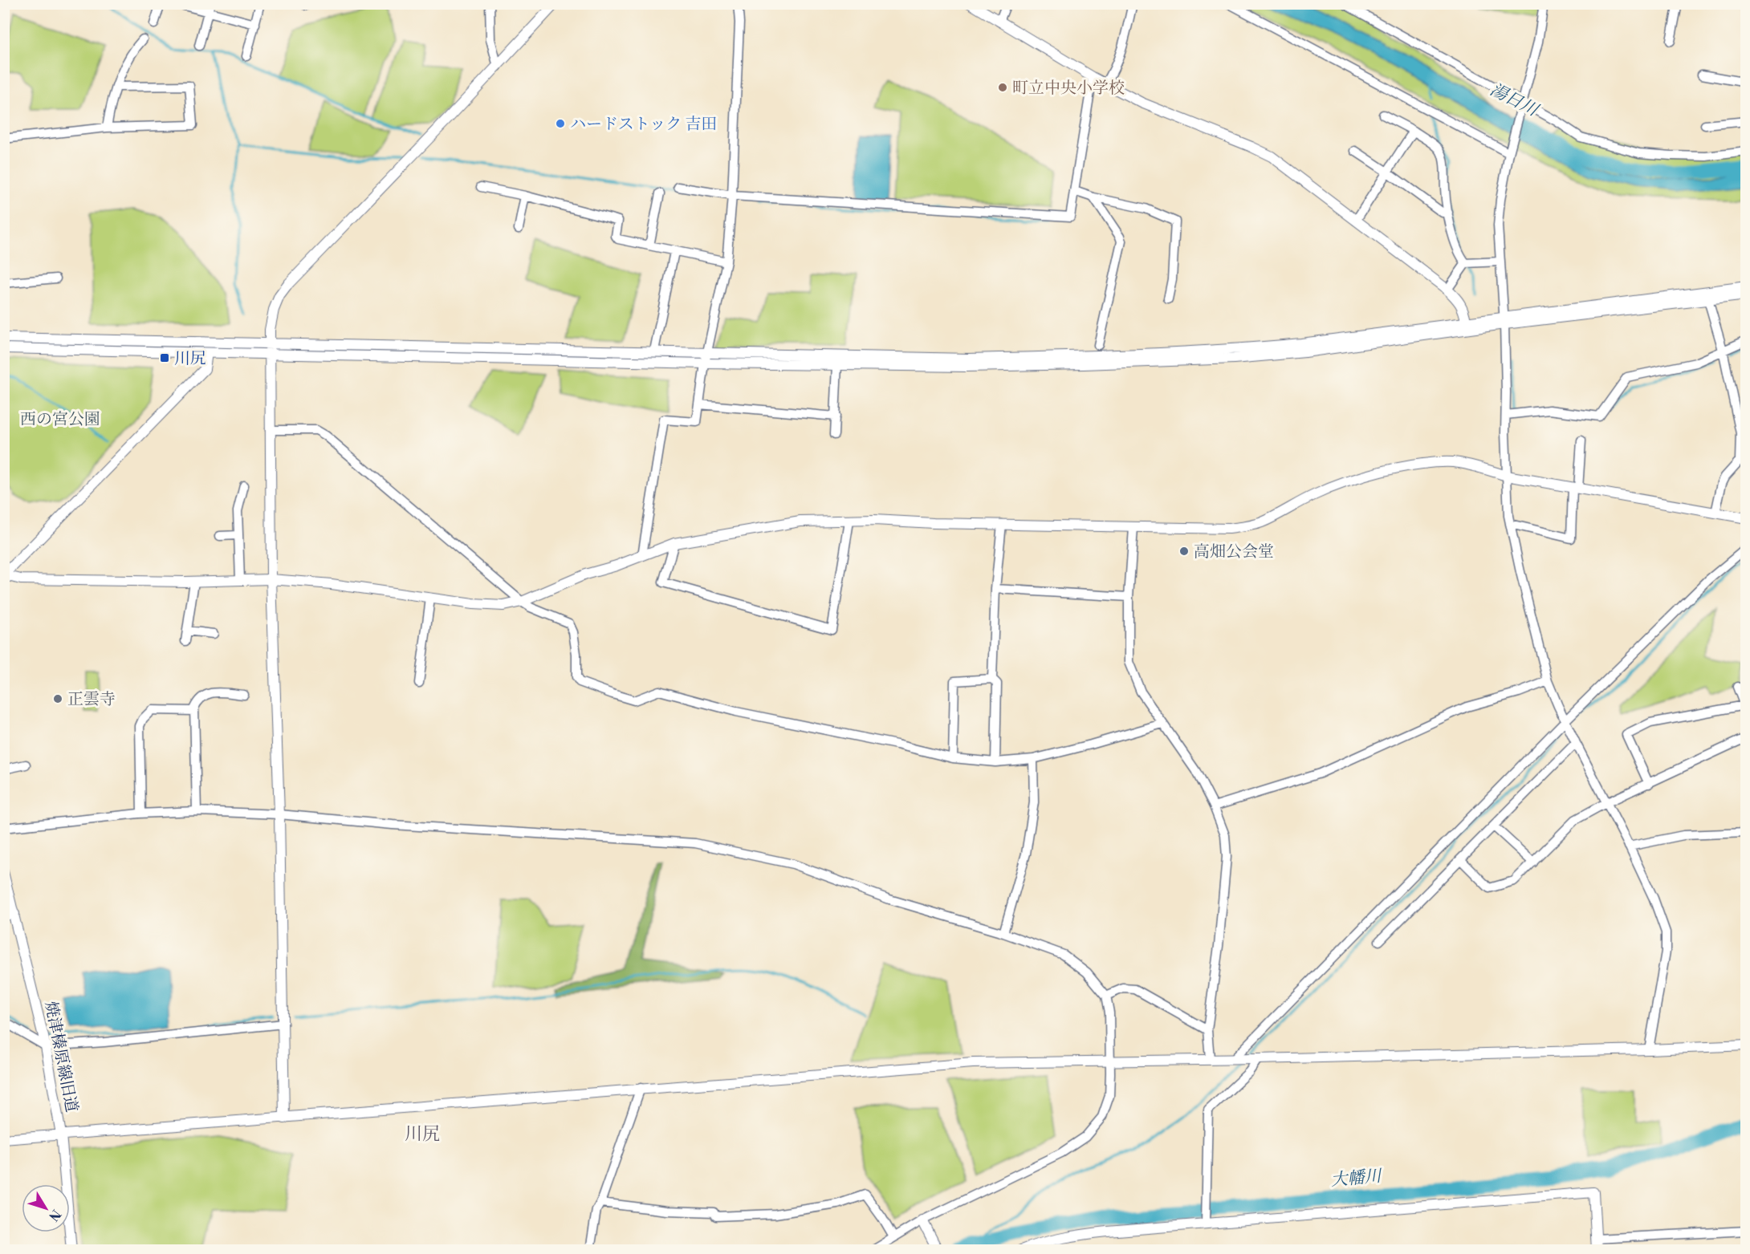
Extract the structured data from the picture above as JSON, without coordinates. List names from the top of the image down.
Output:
{
  "streets": {
    "street": ["焼津榛原線旧道"]
  },
  "districts": ["川尻"],
  "water": ["湯日川", "大幡川"],
  "parks": ["西の宮公園"],
  "places": {
    "other": [
      "町立中央小学校",
      "ハードストック 吉田",
      "高畑公会堂",
      "正雲寺"
    ],
    "transit": ["川尻"]
  },
  "north": "bottom right"
}
